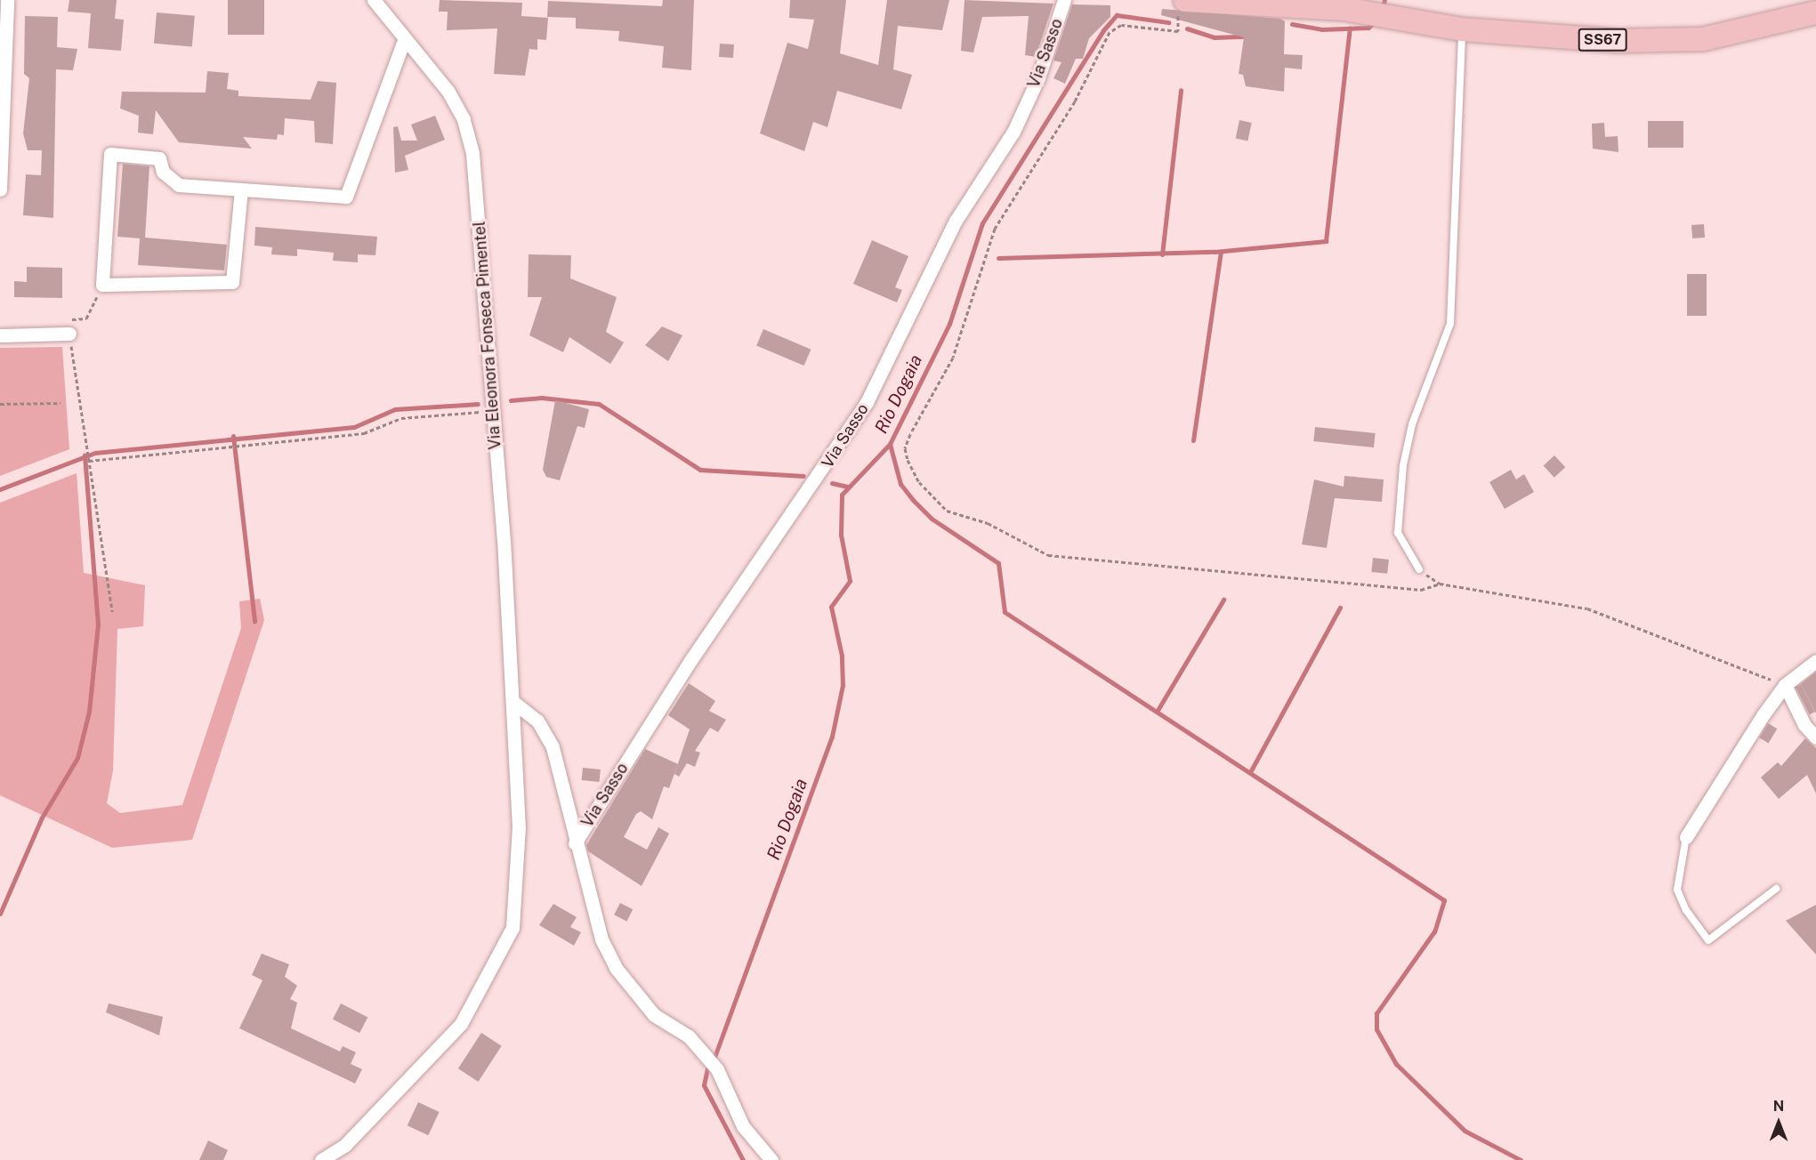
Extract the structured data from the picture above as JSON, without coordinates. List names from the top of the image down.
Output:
{
  "streets": {
    "main road": ["SS67"],
    "street": ["Via Sasso", "Via Eleonora Fonseca Pimentel"]
  },
  "crossings": [
    ["Via Sasso", "Via Eleonora Fonseca Pimentel"]
  ],
  "water": ["Rio Dogaia"],
  "north": "top"
}
